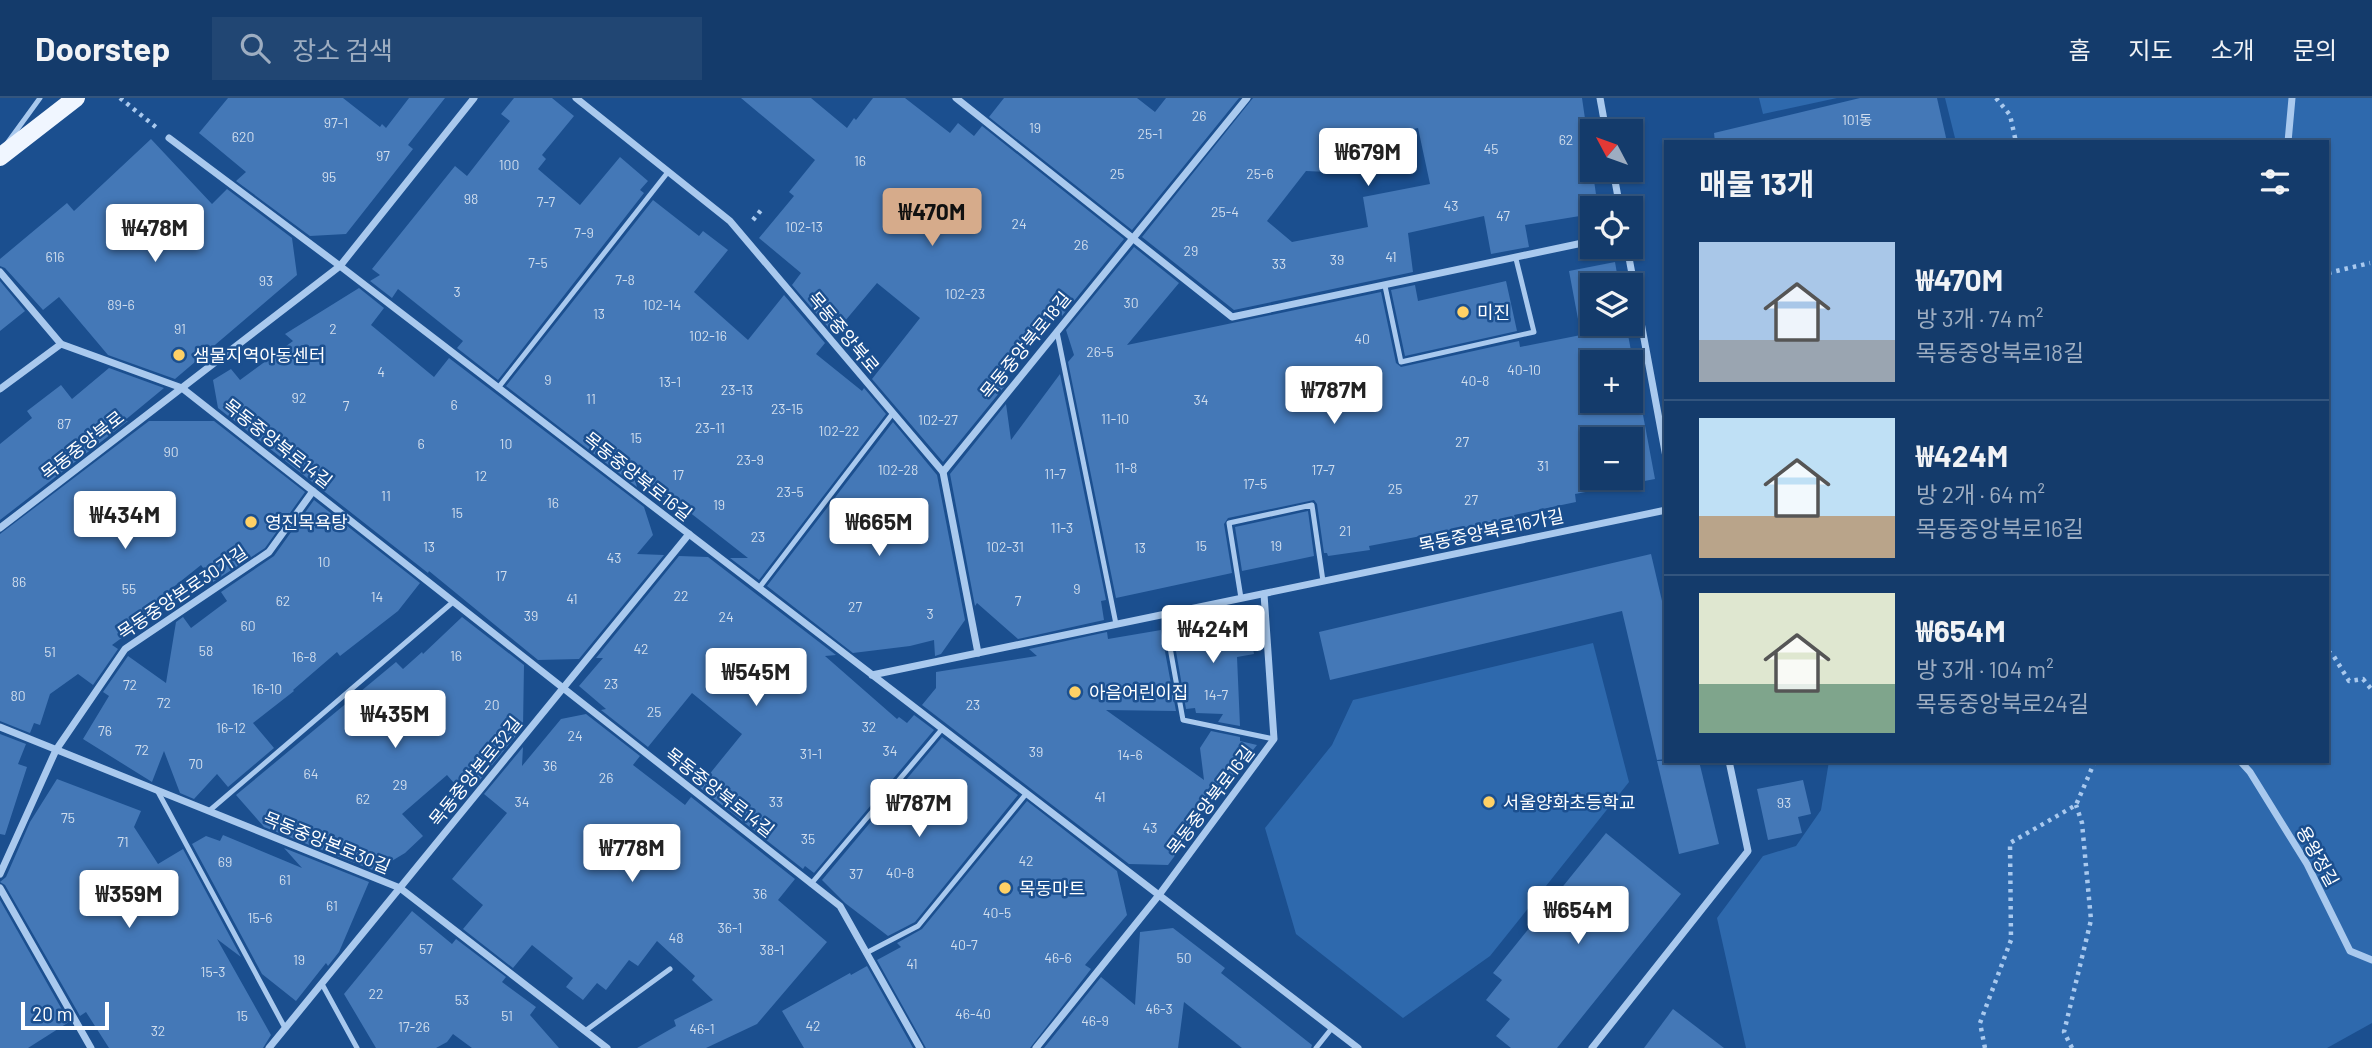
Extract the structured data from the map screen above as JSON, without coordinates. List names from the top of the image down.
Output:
{
  "streets": {
    "street": [
      "목동중앙북로",
      "목동중앙북로18길",
      "목동중앙북로14길",
      "목동중앙북로16길",
      "목동중앙북로16가길",
      "목동중앙본로30가길",
      "목동중앙본로32길",
      "목동중앙본로30길",
      "용왕정길"
    ]
  },
  "crossings": [
    ["목동중앙북로", "목동중앙북로18길"],
    ["목동중앙북로", "목동중앙북로14길"],
    ["목동중앙북로", "목동중앙북로16길"],
    ["목동중앙북로", "목동중앙북로16가길"],
    ["목동중앙북로14길", "목동중앙본로30가길"],
    ["목동중앙북로14길", "목동중앙본로32길"],
    ["목동중앙북로16길", "목동중앙북로16가길"],
    ["목동중앙북로16길", "목동중앙본로32길"],
    ["목동중앙본로30가길", "목동중앙본로30길"],
    ["목동중앙본로32길", "목동중앙본로30길"]
  ],
  "places": [
    "미진",
    "샘물지역아동센터",
    "영진목욕탕",
    "아음어린이집",
    "서울양화초등학교",
    "목동마트"
  ],
  "house_numbers": [
    "26",
    "101동",
    "97-1",
    "19",
    "25-1",
    "620",
    "62",
    "45",
    "97",
    "16",
    "100",
    "25",
    "25-6",
    "95",
    "98",
    "7-7",
    "43",
    "25-4",
    "47",
    "24",
    "102-13",
    "7-9",
    "26",
    "29",
    "616",
    "41",
    "39",
    "7-5",
    "33",
    "7-8",
    "93",
    "3",
    "102-23",
    "30",
    "89-6",
    "102-14",
    "13",
    "91",
    "2",
    "102-16",
    "40",
    "26-5",
    "40-10",
    "4",
    "9",
    "40-8",
    "13-1",
    "23-13",
    "92",
    "11",
    "34",
    "6",
    "7",
    "23-15",
    "11-10",
    "102-27",
    "87",
    "23-11",
    "102-22",
    "15",
    "27",
    "6",
    "10",
    "90",
    "23-9",
    "31",
    "11-8",
    "102-28",
    "17-7",
    "11-7",
    "17",
    "12",
    "17-5",
    "25",
    "23-5",
    "11",
    "27",
    "16",
    "19",
    "15",
    "11-3",
    "21",
    "23",
    "15",
    "19",
    "13",
    "102-31",
    "13",
    "43",
    "10",
    "17",
    "86",
    "55",
    "9",
    "22",
    "14",
    "41",
    "62",
    "7",
    "27",
    "3",
    "39",
    "24",
    "60",
    "42",
    "58",
    "51",
    "16",
    "16-8",
    "23",
    "72",
    "16-10",
    "14-7",
    "80",
    "72",
    "20",
    "23",
    "25",
    "32",
    "16-12",
    "76",
    "24",
    "72",
    "34",
    "39",
    "31-1",
    "14-6",
    "70",
    "36",
    "64",
    "26",
    "29",
    "41",
    "62",
    "34",
    "33",
    "93",
    "75",
    "43",
    "35",
    "71",
    "42",
    "69",
    "40-8",
    "37",
    "61",
    "36",
    "61",
    "40-5",
    "15-6",
    "36-1",
    "48",
    "40-7",
    "57",
    "38-1",
    "46-6",
    "50",
    "19",
    "41",
    "15-3",
    "22",
    "53",
    "46-3",
    "46-40",
    "15",
    "51",
    "46-9",
    "42",
    "17-26",
    "46-1",
    "32"
  ],
  "scale_bar": "20 m",
  "north": "top left",
  "page": {
    "header": "Doorstep",
    "search": "장소 검색",
    "nav": [
      "홈",
      "지도",
      "소개",
      "문의"
    ],
    "map_buttons": ["+", "−"],
    "price": [
      "₩679M",
      "₩470M",
      "₩478M",
      "₩787M",
      "₩434M",
      "₩665M",
      "₩424M",
      "₩545M",
      "₩435M",
      "₩787M",
      "₩778M",
      "₩359M",
      "₩654M"
    ],
    "heading": "매물 13개",
    "list": [
      {
        "name": "₩470M",
        "note": "방 3개 · 74 m² · 목동중앙북로18길"
      },
      {
        "name": "₩424M",
        "note": "방 2개 · 64 m² · 목동중앙북로16길"
      },
      {
        "name": "₩654M",
        "note": "방 3개 · 104 m² · 목동중앙북로24길"
      }
    ],
    "scale": "20 m"
  }
}
